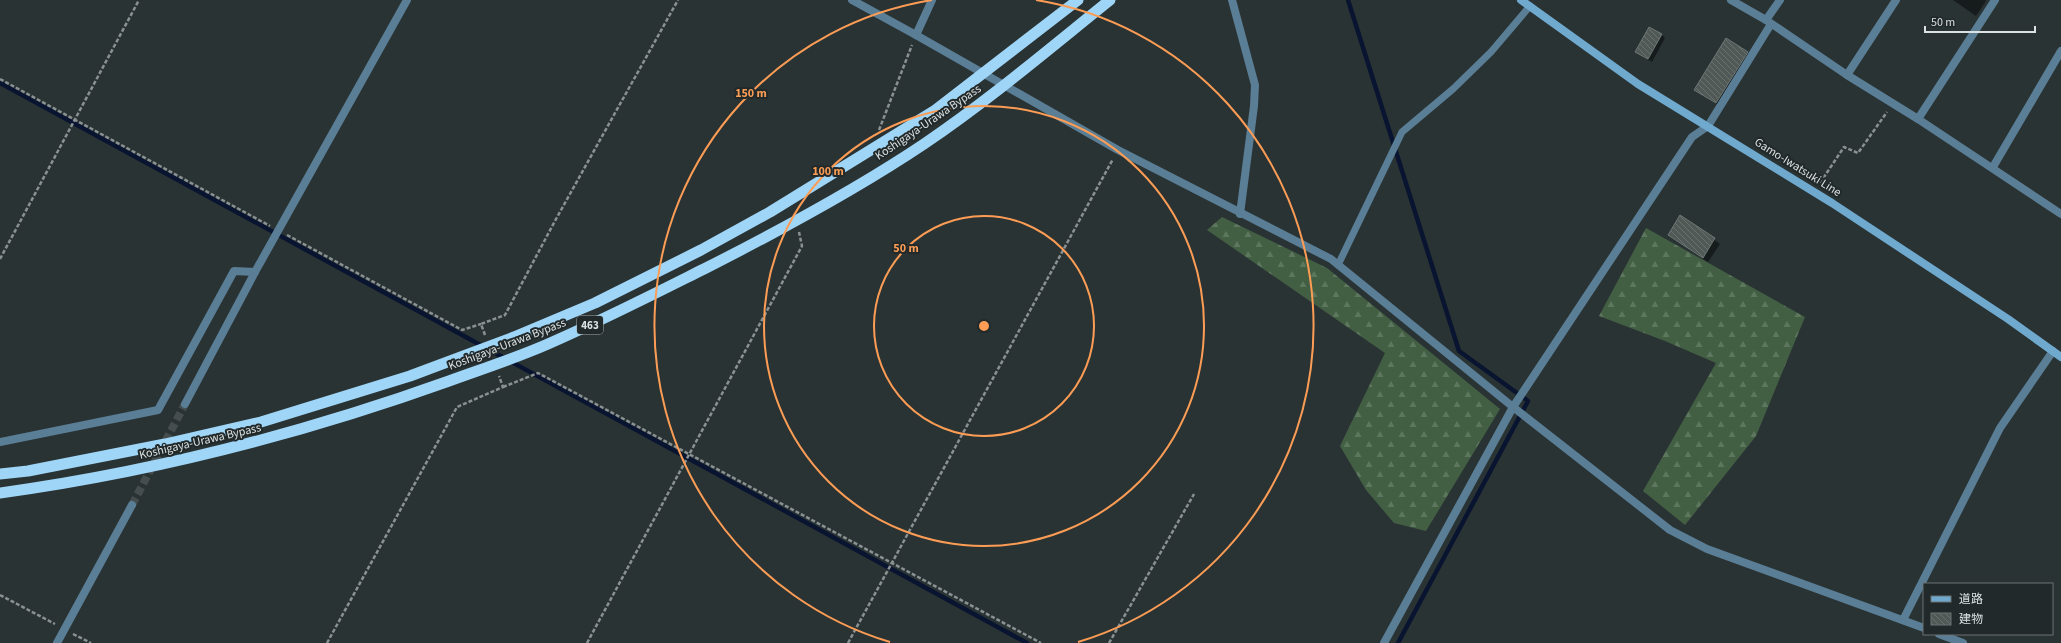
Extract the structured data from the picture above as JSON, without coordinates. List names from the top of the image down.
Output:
{
  "streets": {
    "highway": ["Koshigaya-Urawa Bypass", "463"],
    "main road": ["Gamo-Iwatsuki Line"]
  },
  "legend": ["道路", "建物"],
  "scale_bar": "50 m",
  "rings": ["150 m", "100 m", "50 m"]
}
